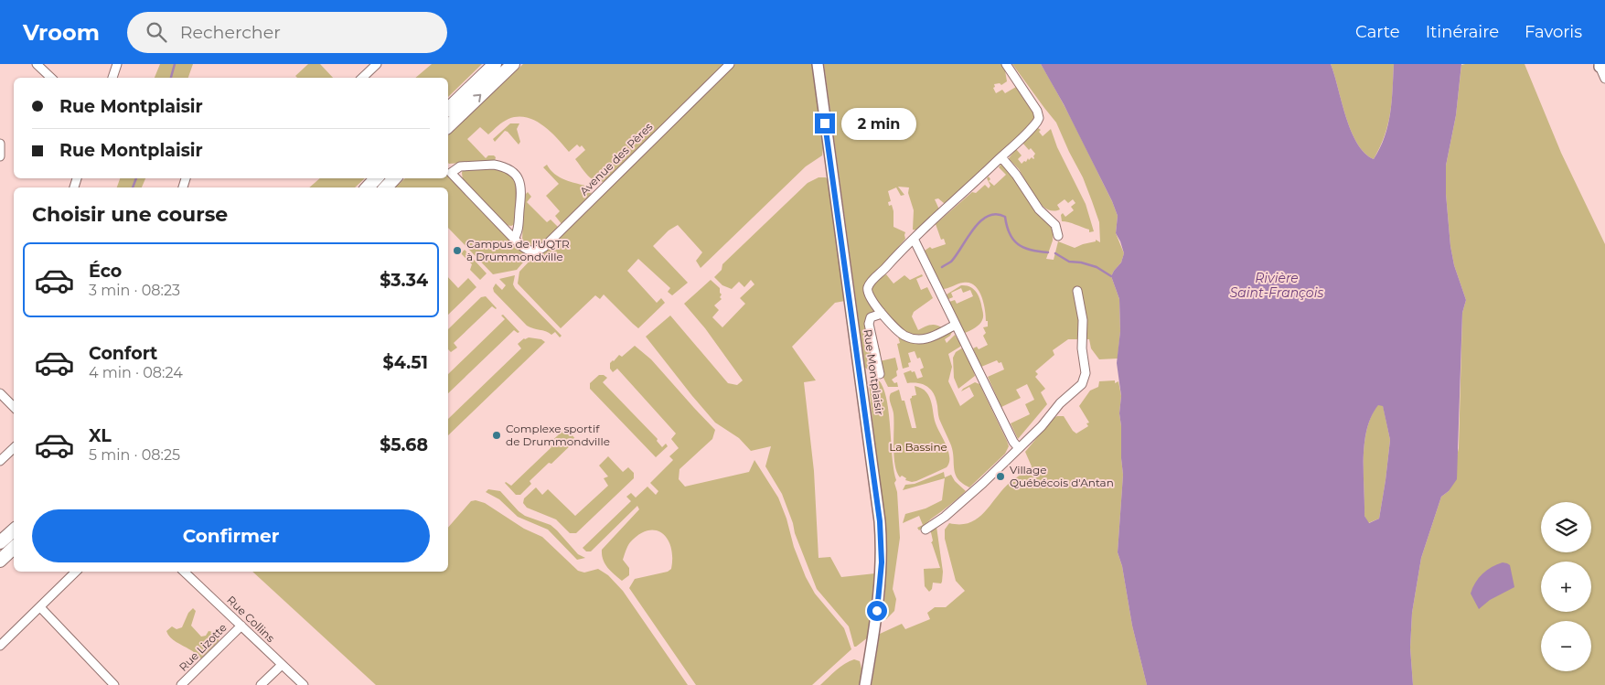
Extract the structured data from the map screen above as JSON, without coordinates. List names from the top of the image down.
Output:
{
  "streets": {
    "street": [
      "Avenue des Pères",
      "Rue Montplaisir",
      "Rue Collins",
      "Rue Lizotte"
    ]
  },
  "crossings": [
    ["Rue Collins", "Rue Lizotte"]
  ],
  "water": ["Rivière Saint-François"],
  "parks": ["La Bassine"],
  "places": ["Campus de l'UQTR à Drummondville", "Complexe sportif de Drummondville", "Village Québécois d'Antan"],
  "page": {
    "header": "Vroom",
    "search": "Rechercher",
    "nav": ["Carte", "Itinéraire", "Favoris"],
    "banner": ["Rue Montplaisir", "Rue Montplaisir"],
    "bubble": "2 min",
    "heading": "Choisir une course",
    "list": [
      {
        "name": "Éco",
        "note": "3 min · 08:23",
        "value": "$3.34"
      },
      {
        "name": "Confort",
        "note": "4 min · 08:24",
        "value": "$4.51"
      },
      {
        "name": "XL",
        "note": "5 min · 08:25",
        "value": "$5.68"
      }
    ],
    "buttons": "Confirmer",
    "map_buttons": ["+", "−"]
  }
}
